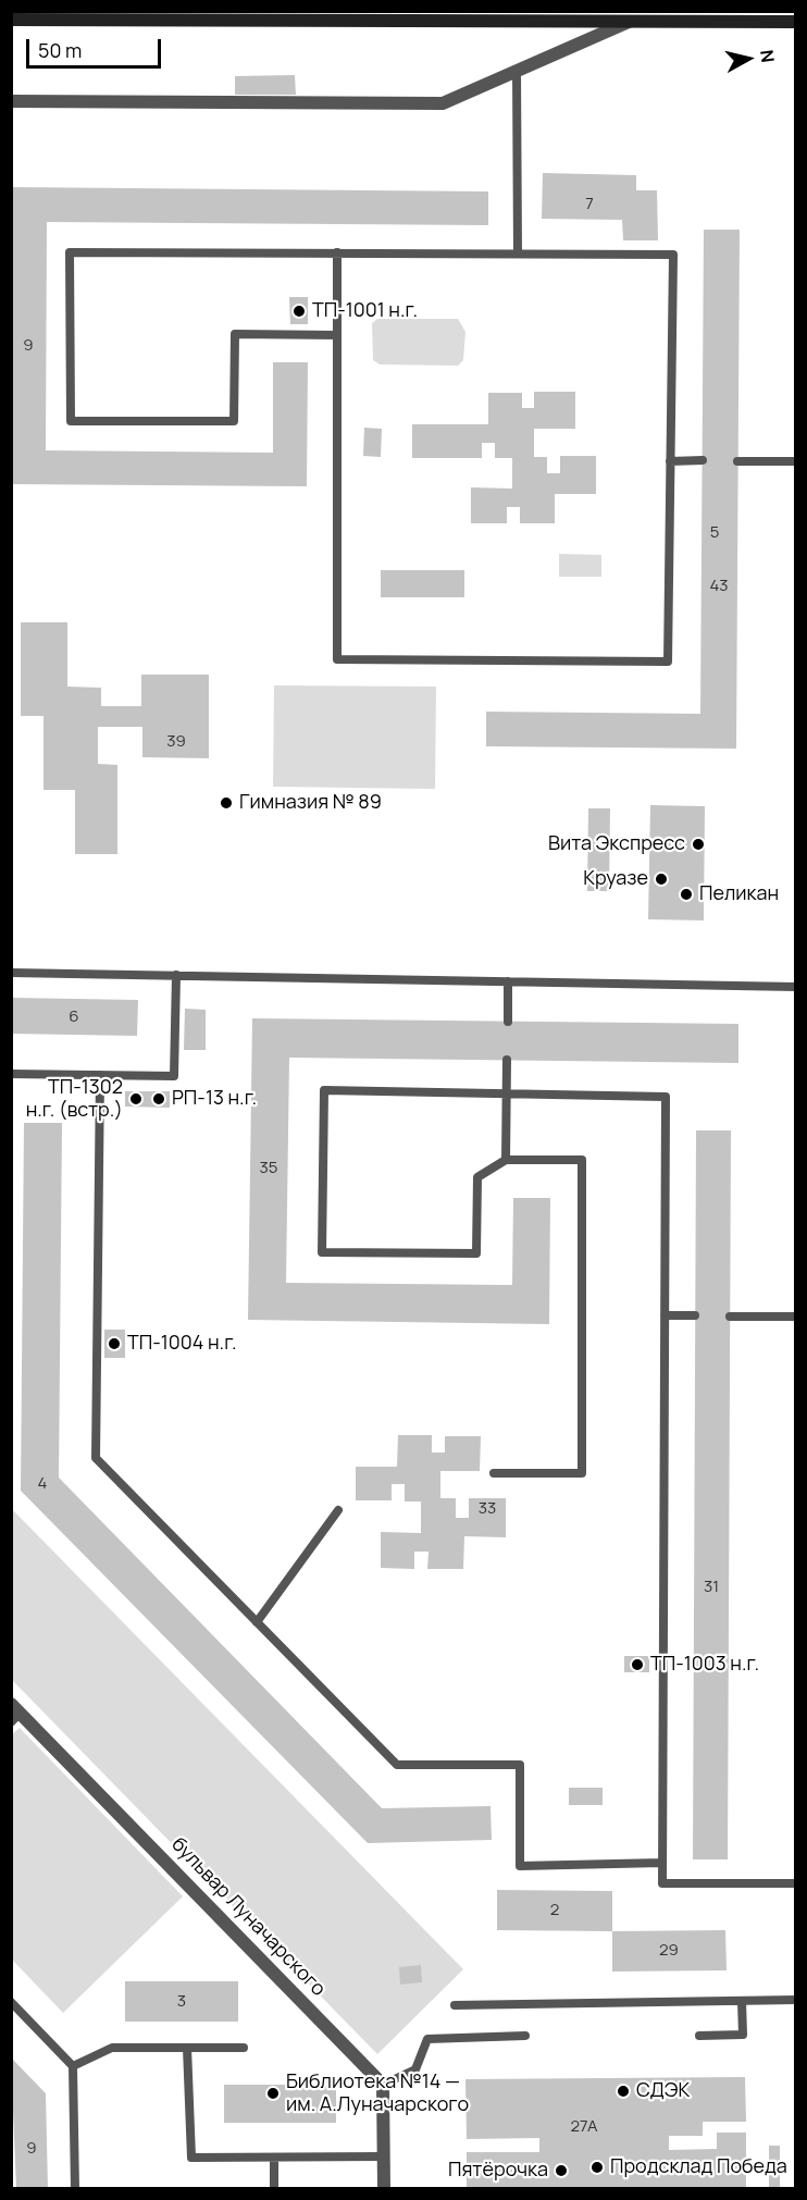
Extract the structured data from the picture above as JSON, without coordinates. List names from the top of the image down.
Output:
{
  "streets": {
    "street": ["бульвар Луначарского"]
  },
  "places": [
    "ТП-1001 н.г.",
    "Гимназия № 89",
    "Вита Экспресс",
    "Круазе",
    "Пеликан",
    "ТП-1302 н.г. (встр.)",
    "РП-13 н.г.",
    "ТП-1004 н.г.",
    "ТП-1003 н.г.",
    "СДЭК",
    "Библиотека №14 — им. А.Луначарского",
    "Продсклад Победа",
    "Пятёрочка"
  ],
  "house_numbers": [
    "7",
    "9",
    "5",
    "43",
    "39",
    "6",
    "35",
    "4",
    "33",
    "31",
    "2",
    "29",
    "3",
    "27А",
    "9"
  ],
  "scale_bar": "50 m",
  "north": "right"
}
